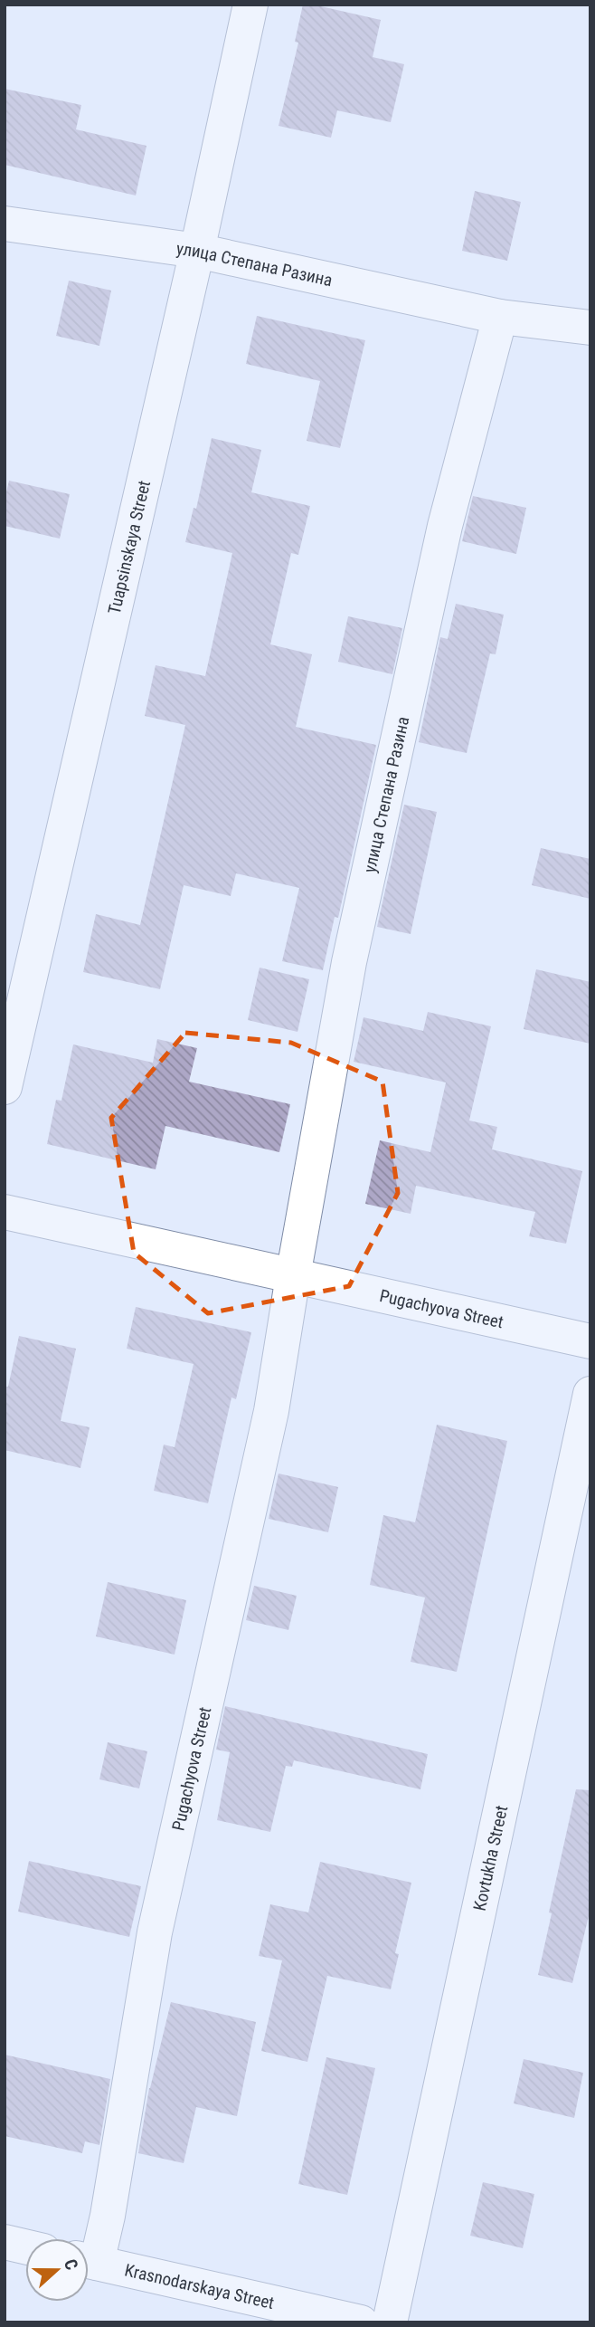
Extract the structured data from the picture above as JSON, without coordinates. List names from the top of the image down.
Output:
{
  "streets": {
    "street": [
      "улица Степана Разина",
      "Tuapsinskaya Street",
      "Pugachyova Street",
      "Kovtukha Street",
      "Krasnodarskaya Street"
    ]
  },
  "crossings": [
    ["улица Степана Разина", "Tuapsinskaya Street"],
    ["улица Степана Разина", "Pugachyova Street"]
  ],
  "north": "right"
}
